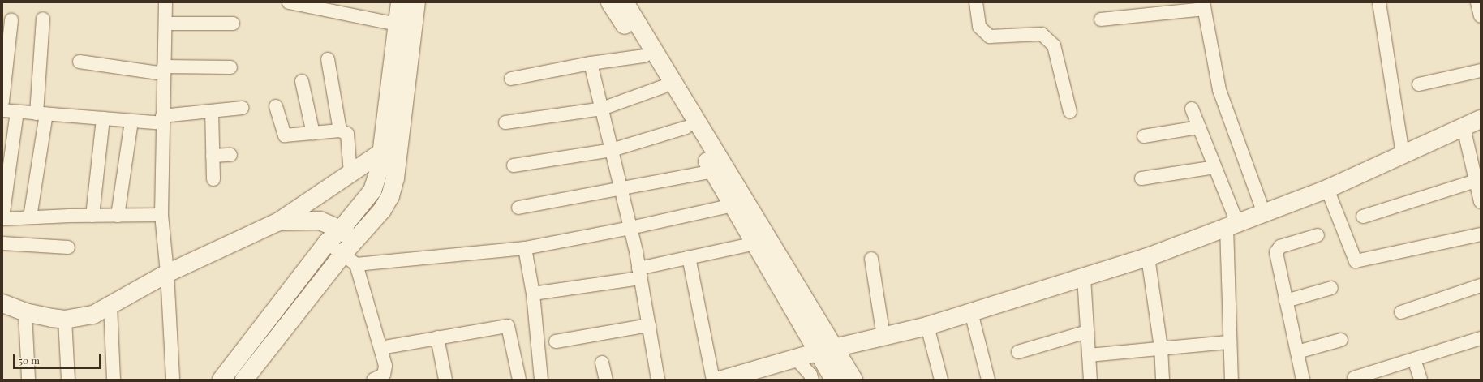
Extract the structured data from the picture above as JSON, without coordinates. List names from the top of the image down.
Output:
{
  "scale_bar": "50 m"
}
